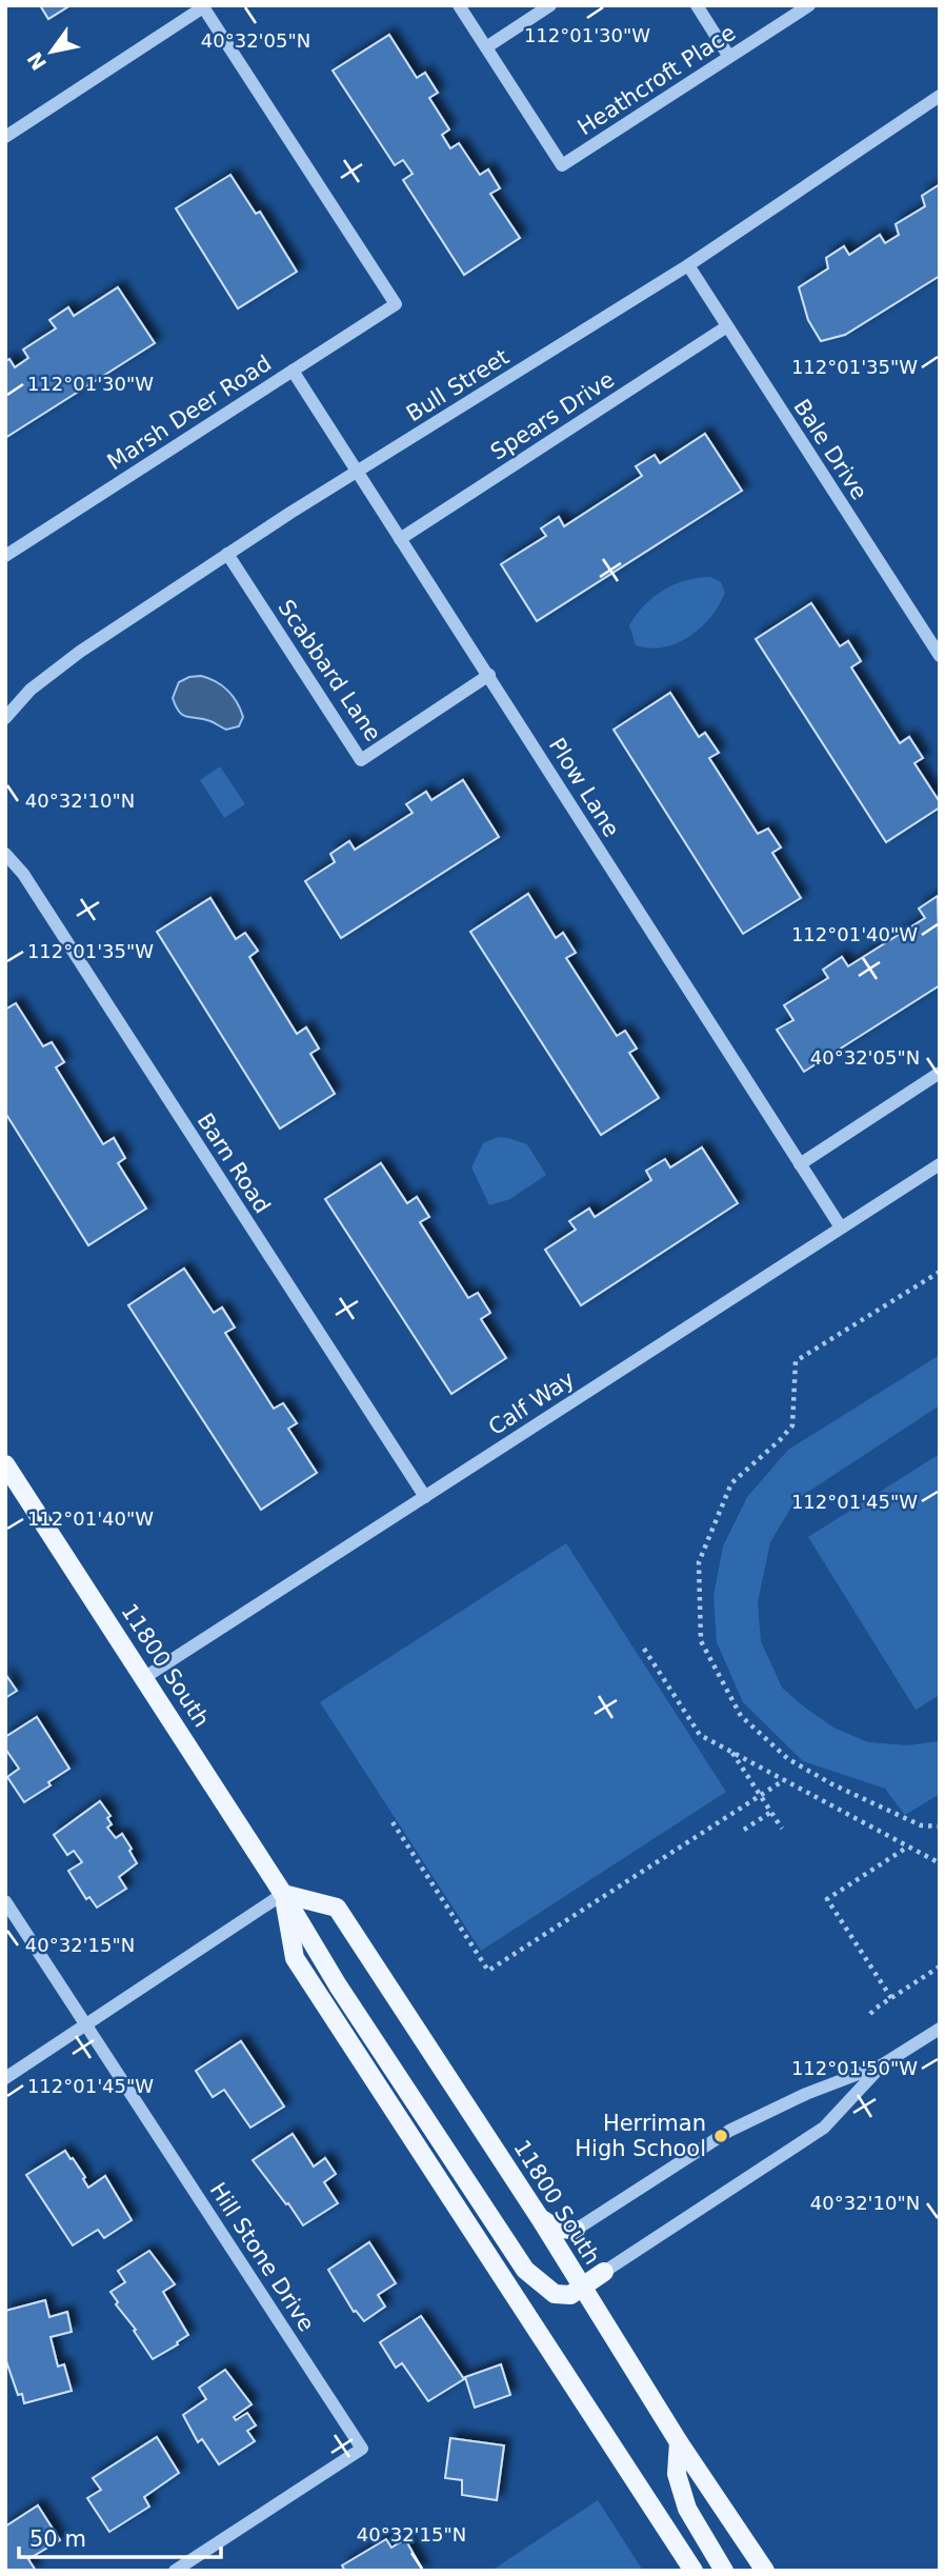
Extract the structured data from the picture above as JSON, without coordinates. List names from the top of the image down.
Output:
{
  "streets": {
    "main road": ["11800 South"],
    "street": [
      "Heathcroft Place",
      "Bull Street",
      "Marsh Deer Road",
      "Spears Drive",
      "Bale Drive",
      "Scabbard Lane",
      "Plow Lane",
      "Barn Road",
      "Calf Way",
      "Hill Stone Drive"
    ]
  },
  "crossings": [
    ["Bull Street", "Bale Drive"],
    ["Bull Street", "Scabbard Lane"],
    ["Bull Street", "Plow Lane"],
    ["Marsh Deer Road", "Plow Lane"],
    ["Spears Drive", "Bale Drive"],
    ["Spears Drive", "Plow Lane"],
    ["Scabbard Lane", "Plow Lane"],
    ["Plow Lane", "Calf Way"],
    ["Barn Road", "Calf Way"],
    ["Calf Way", "11800 South"]
  ],
  "places": ["Herriman High School"],
  "scale_bar": "50 m",
  "north": "bottom left",
  "coordinates": [
    "112°01'30\"W",
    "40°32'05\"N",
    "112°01'35\"W",
    "40°32'10\"N",
    "112°01'40\"W",
    "112°01'45\"W",
    "40°32'15\"N",
    "112°01'50\"W"
  ]
}
